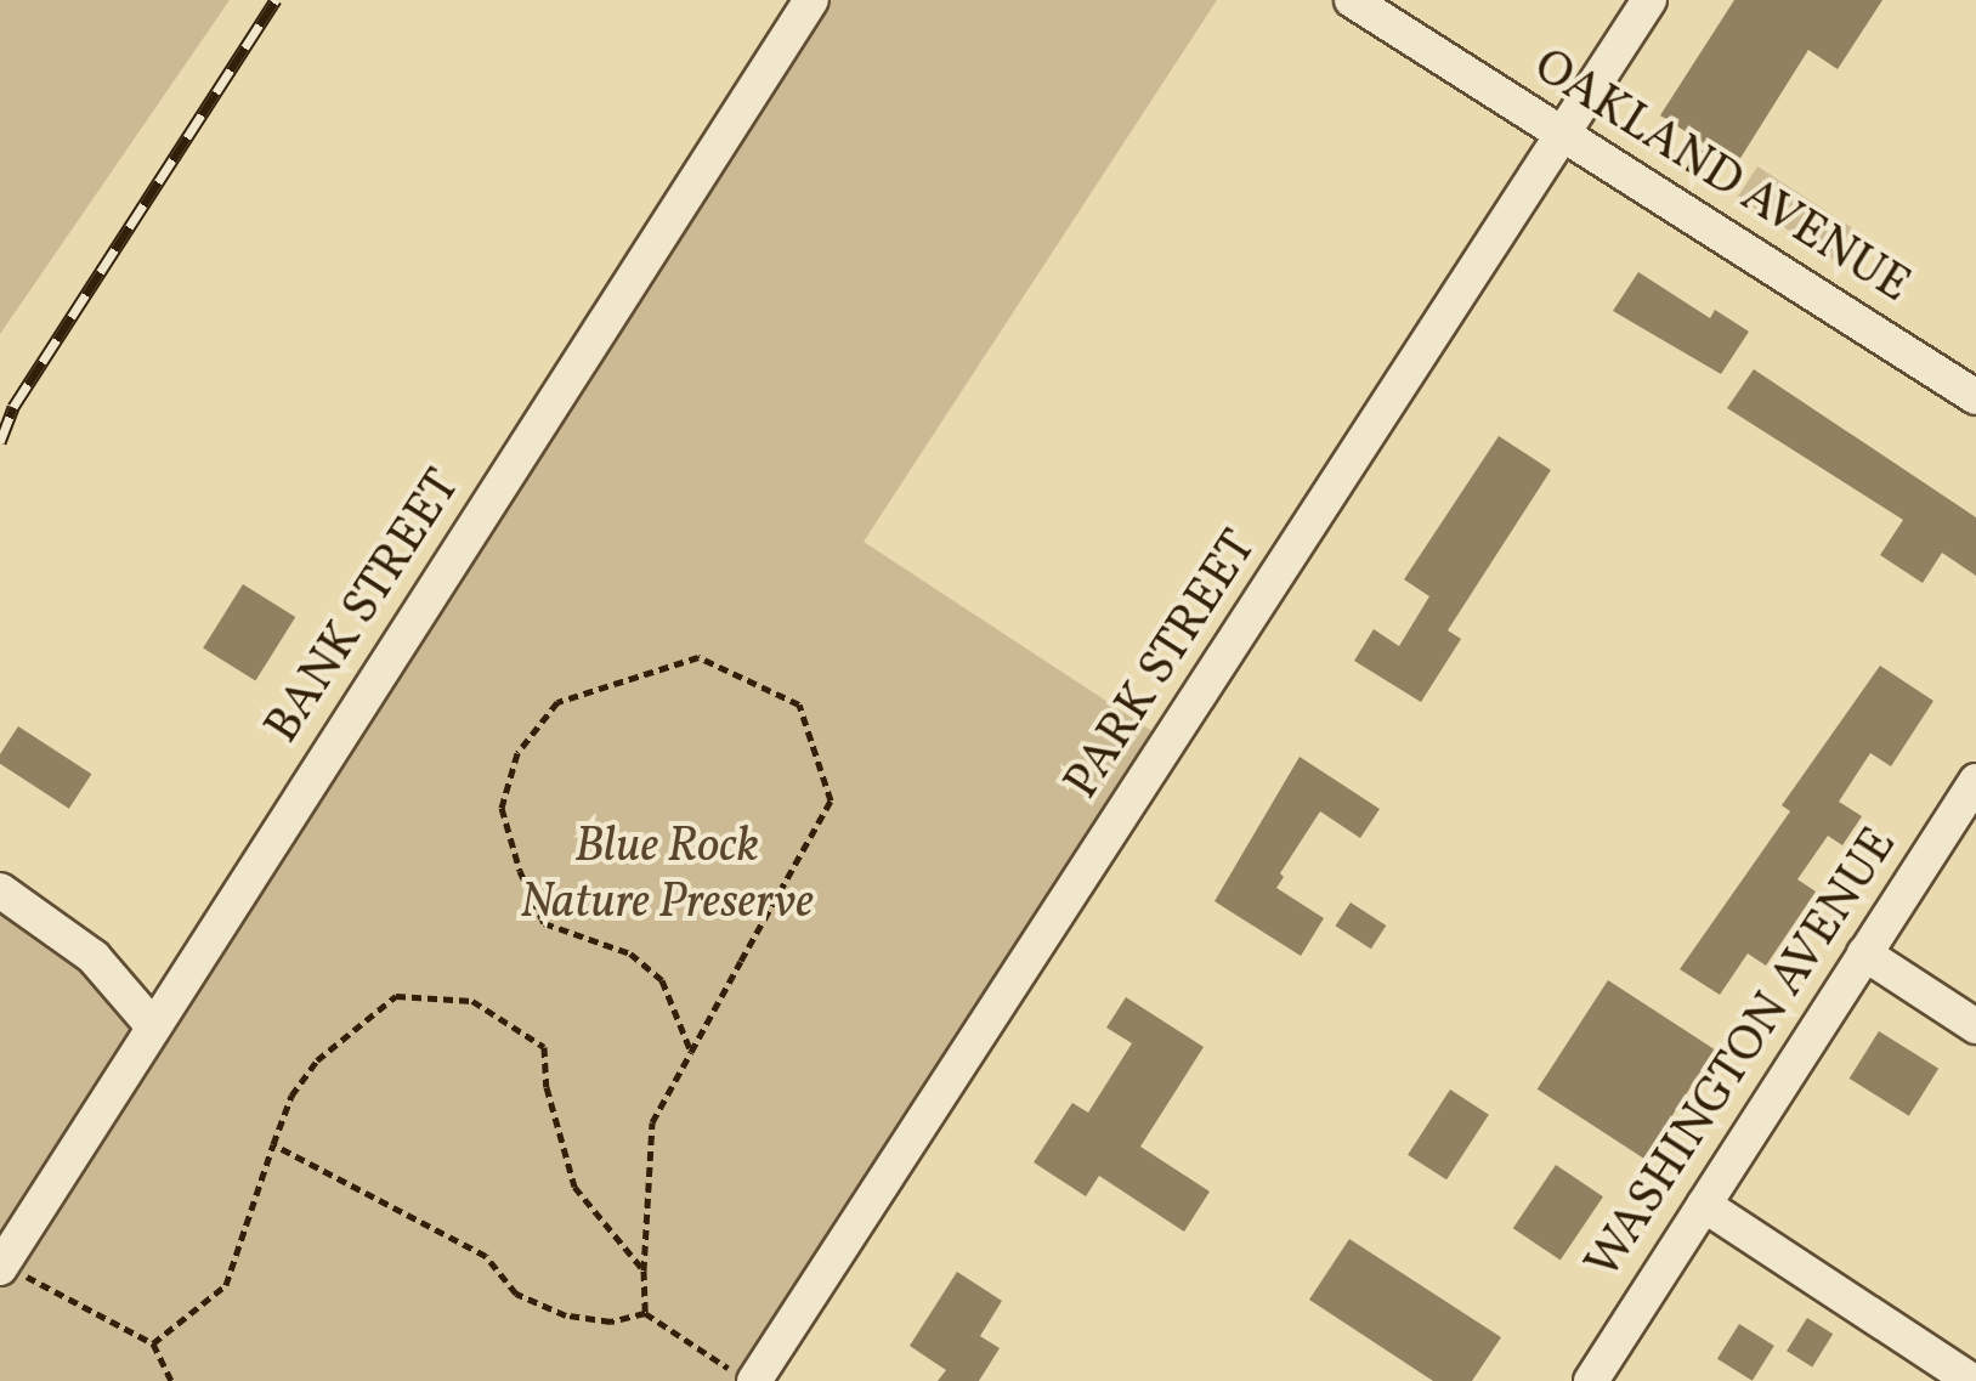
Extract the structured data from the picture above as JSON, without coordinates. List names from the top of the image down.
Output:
{
  "streets": {
    "street": [
      "OAKLAND AVENUE",
      "BANK STREET",
      "PARK STREET",
      "WASHINGTON AVENUE"
    ]
  },
  "crossings": [
    ["OAKLAND AVENUE", "PARK STREET"]
  ],
  "parks": ["Blue Rock Nature Preserve"]
}
